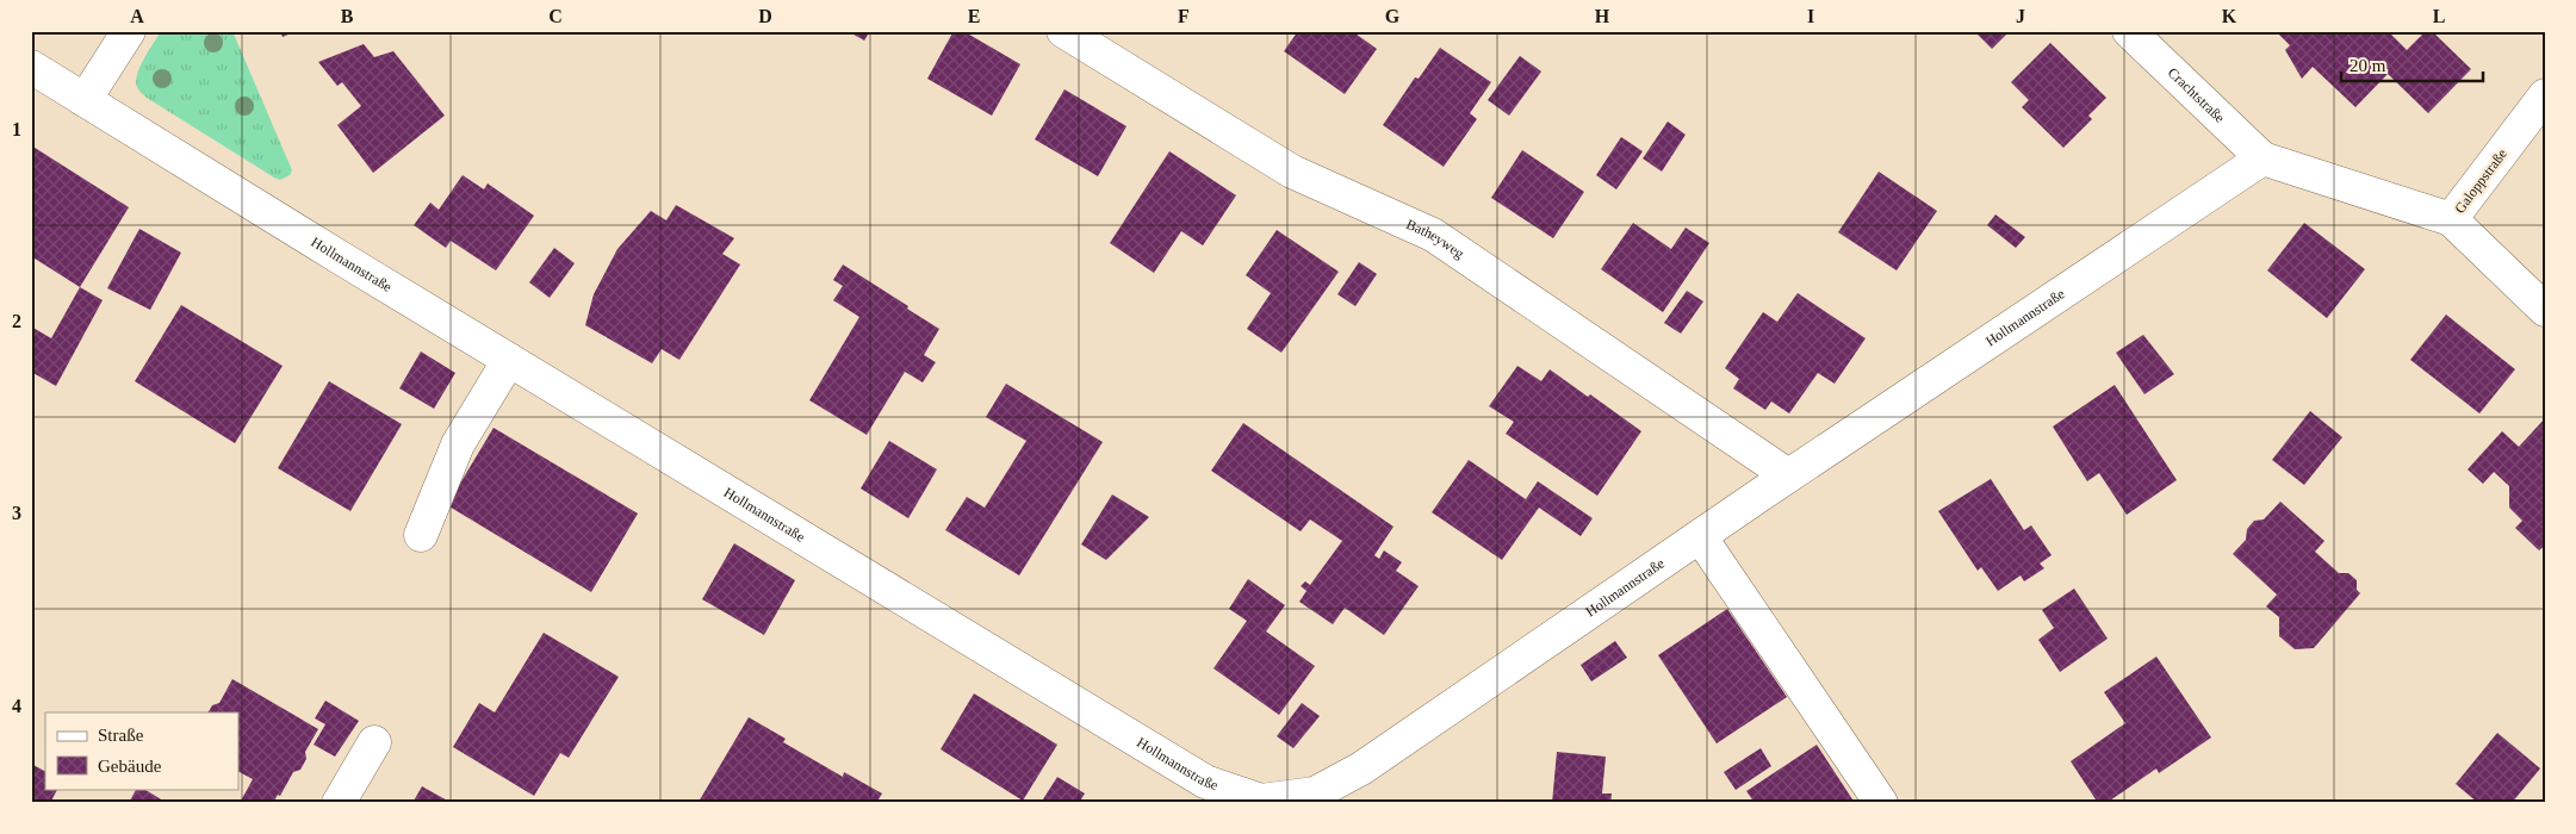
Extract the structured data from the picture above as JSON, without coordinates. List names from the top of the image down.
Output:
{
  "streets": {
    "street": [
      "Crachtstraße",
      "Galoppstraße",
      "Batheyweg",
      "Hollmannstraße"
    ]
  },
  "crossings": [
    ["Crachtstraße", "Hollmannstraße"],
    ["Batheyweg", "Hollmannstraße"]
  ],
  "legend": ["Straße", "Gebäude"],
  "scale_bar": "20 m",
  "grid": {
    "columns": [
      "A",
      "B",
      "C",
      "D",
      "E",
      "F",
      "G",
      "H",
      "I",
      "J",
      "K",
      "L"
    ],
    "rows": [
      "1",
      "2",
      "3",
      "4"
    ]
  }
}
